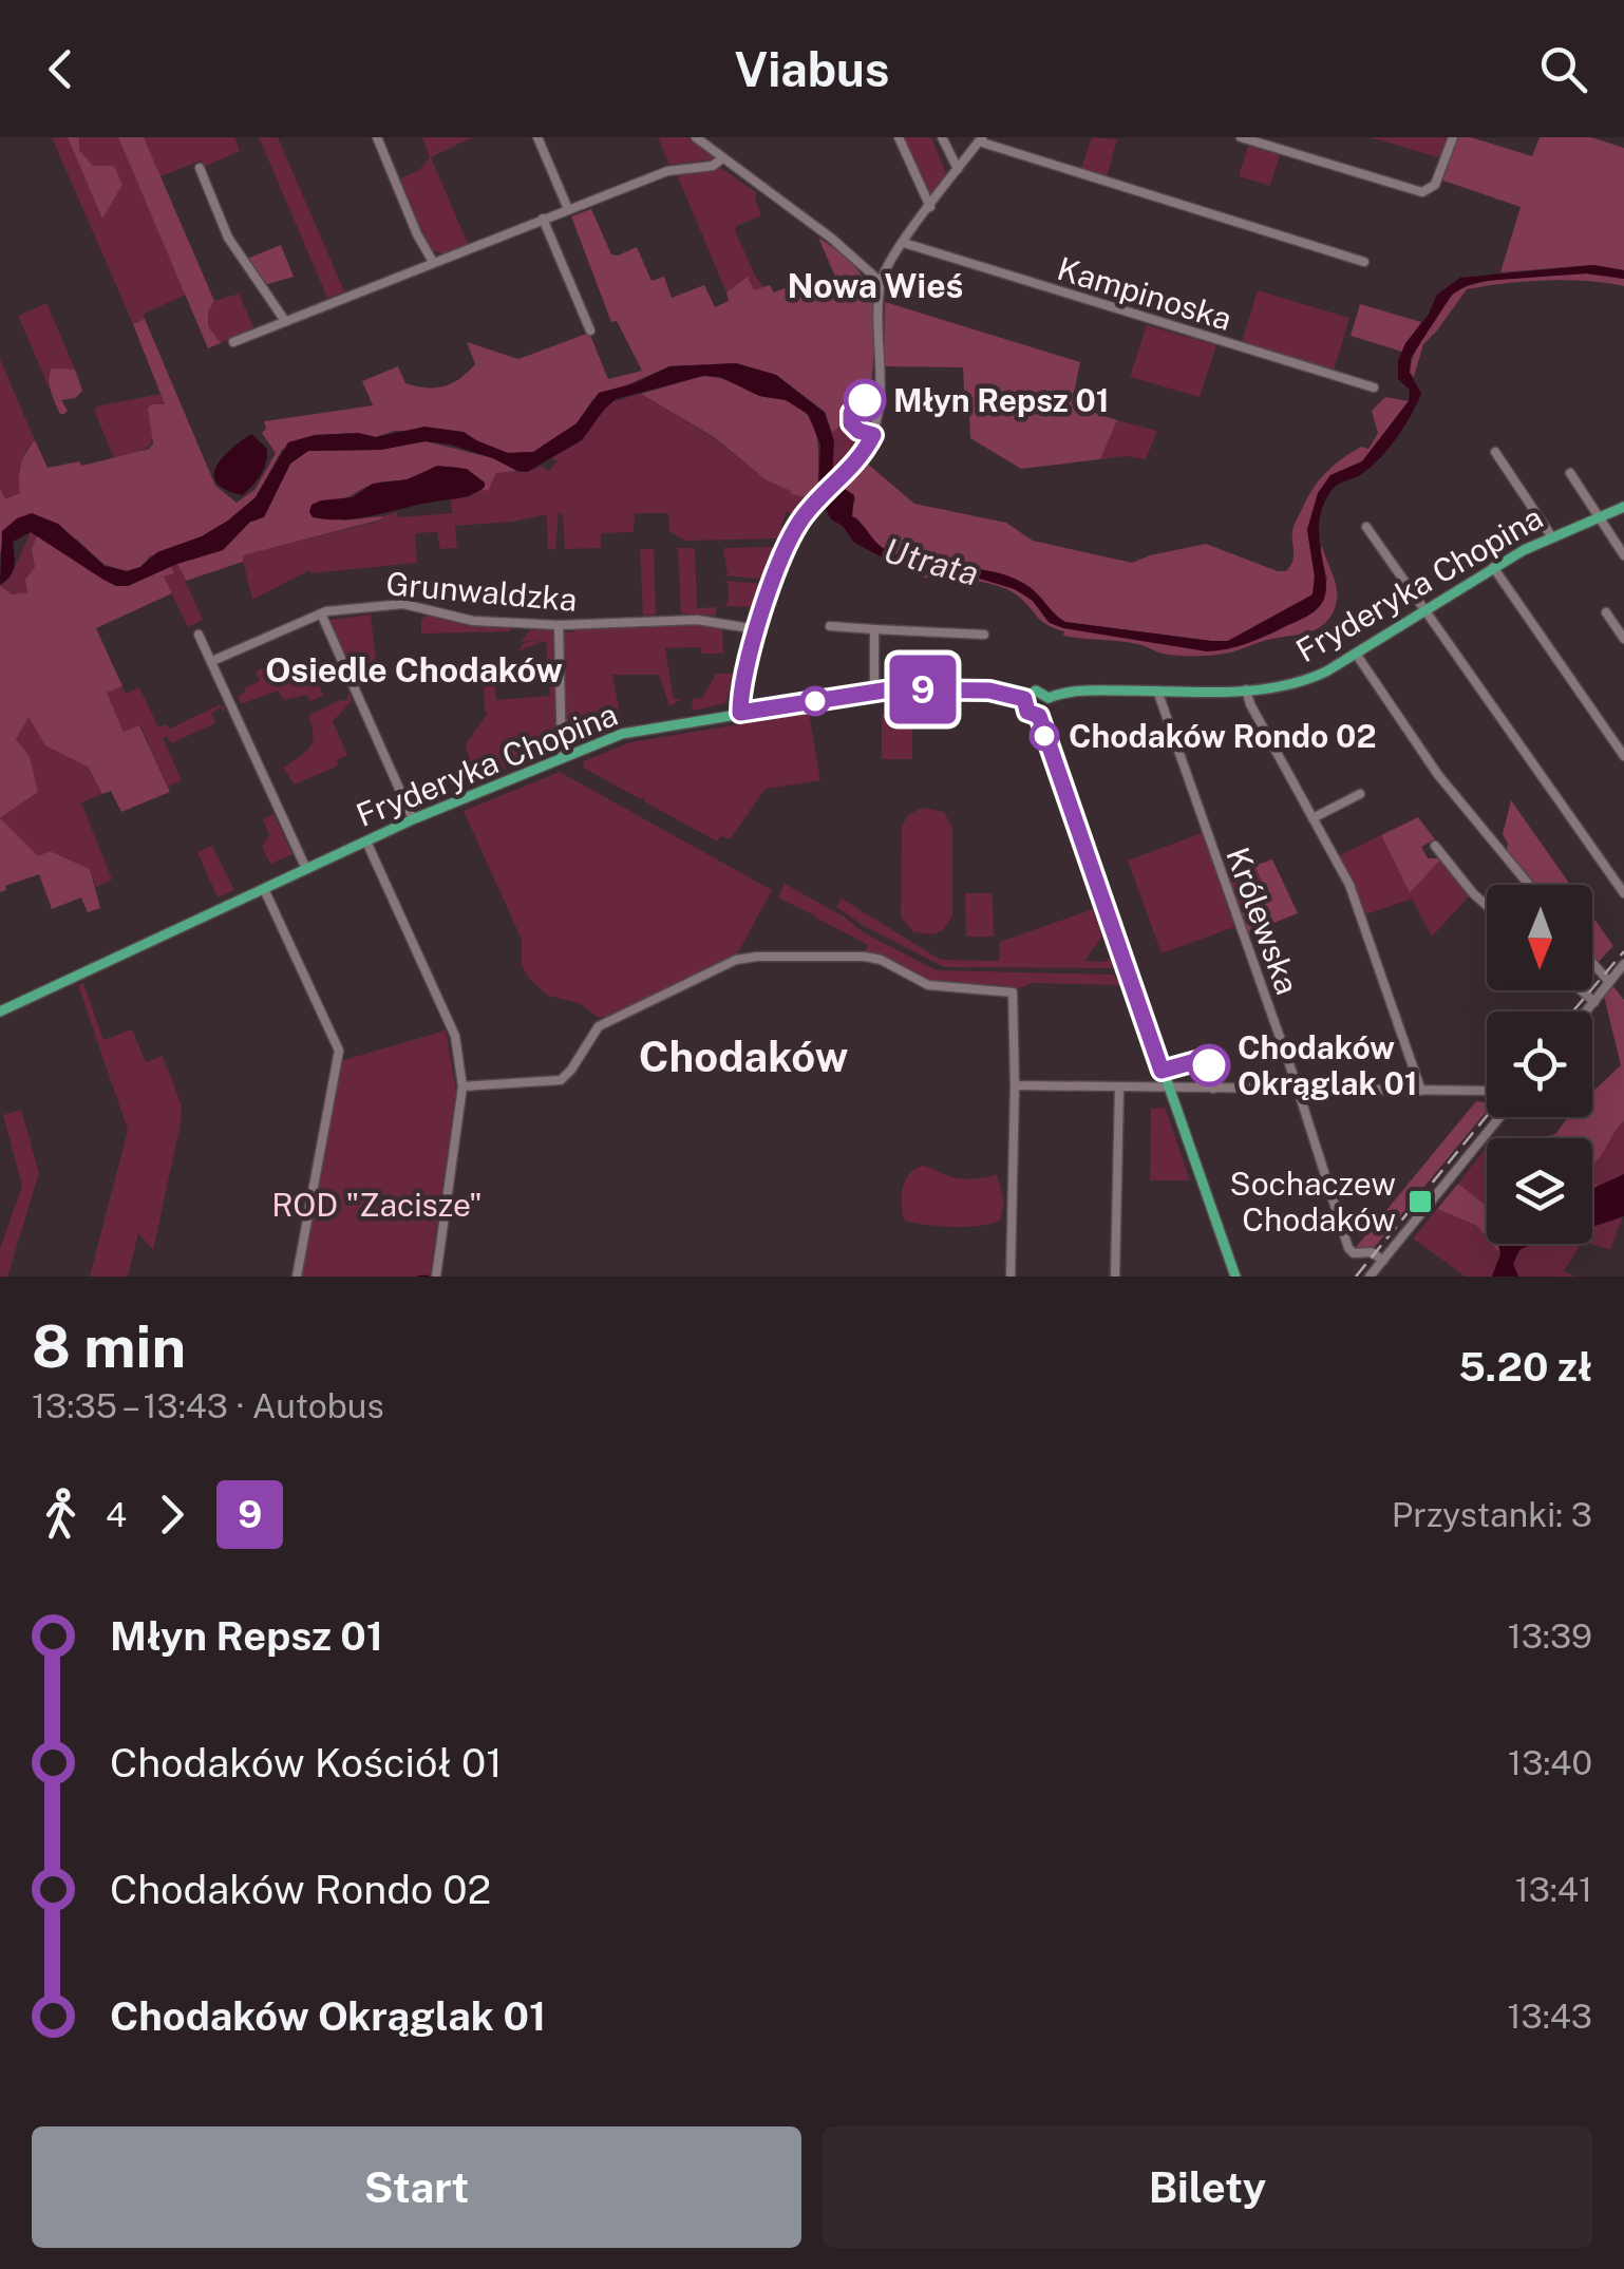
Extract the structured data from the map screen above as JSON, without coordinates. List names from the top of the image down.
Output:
{
  "streets": {
    "main road": ["Fryderyka Chopina"],
    "street": ["Kampinoska", "Grunwaldzka", "Królewska"]
  },
  "crossings": [
    ["Fryderyka Chopina", "Królewska"]
  ],
  "districts": ["Nowa Wieś", "Osiedle Chodaków", "Chodaków"],
  "water": ["Utrata"],
  "parks": ["ROD \"Zacisze\""],
  "places": {
    "other": ["Młyn Repsz 01", "Chodaków Rondo 02", "Chodaków Okrąglak 01"],
    "transit": ["Sochaczew Chodaków"]
  },
  "lines": ["bus line 9"],
  "north": "bottom",
  "page": {
    "header": "Viabus",
    "on_map": "9",
    "heading": ["8 min", "13:35 – 13:43 · Autobus", "5.20 zł"],
    "legs": ["4", "9", "Przystanki: 3"],
    "list": [
      {
        "name": "Młyn Repsz 01",
        "value": "13:39"
      },
      {
        "name": "Chodaków Kościół 01",
        "value": "13:40"
      },
      {
        "name": "Chodaków Rondo 02",
        "value": "13:41"
      },
      {
        "name": "Chodaków Okrąglak 01",
        "value": "13:43"
      }
    ],
    "buttons": ["Start", "Bilety"]
  }
}
